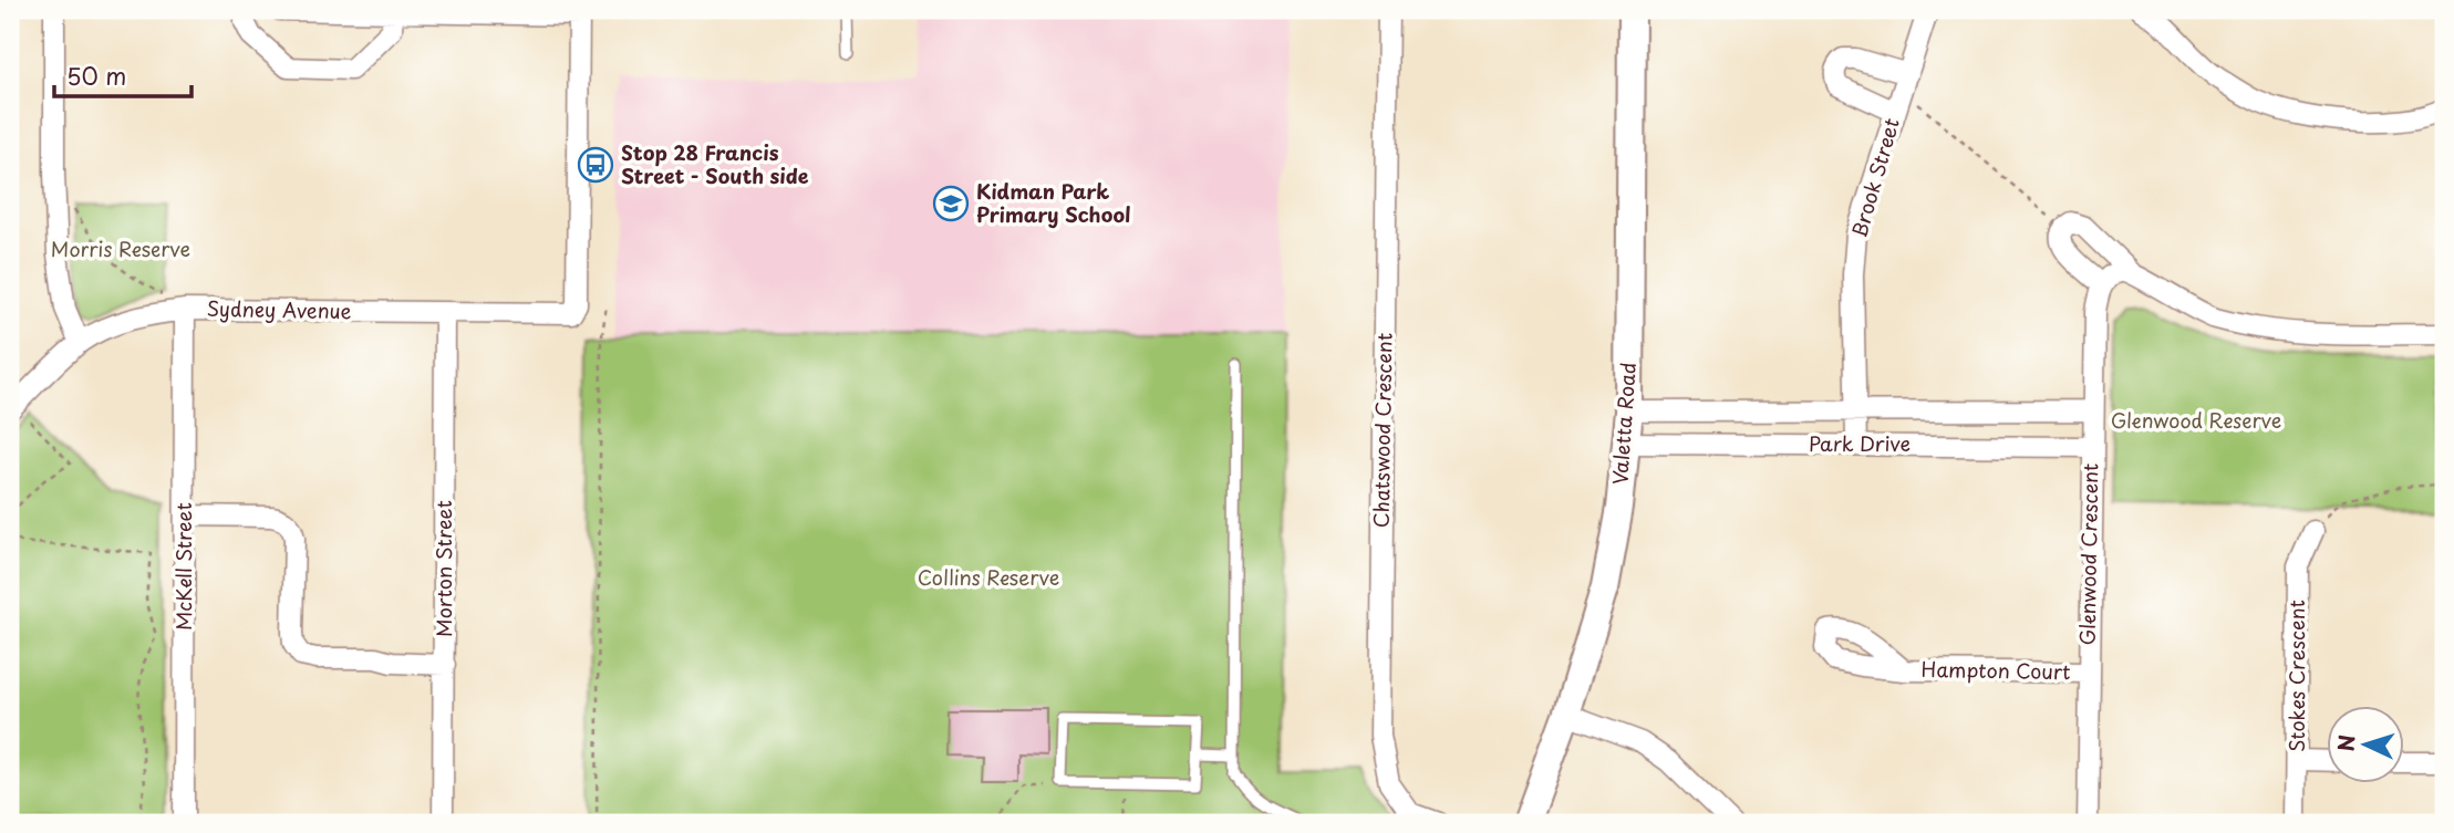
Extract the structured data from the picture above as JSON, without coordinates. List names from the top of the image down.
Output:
{
  "streets": {
    "street": [
      "Brook Street",
      "Sydney Avenue",
      "Valetta Road",
      "Chatswood Crescent",
      "Park Drive",
      "Glenwood Crescent",
      "McKell Street",
      "Morton Street",
      "Hampton Court",
      "Stokes Crescent"
    ]
  },
  "crossings": [
    ["Brook Street", "Park Drive"],
    ["Sydney Avenue", "McKell Street"],
    ["Sydney Avenue", "Morton Street"],
    ["Valetta Road", "Park Drive"],
    ["Park Drive", "Glenwood Crescent"],
    ["Glenwood Crescent", "Hampton Court"]
  ],
  "parks": ["Morris Reserve", "Glenwood Reserve", "Collins Reserve"],
  "places": {
    "bus stop": ["Stop 28 Francis Street - South side"],
    "school or university": ["Kidman Park Primary School"]
  },
  "scale_bar": "50 m",
  "north": "left"
}
